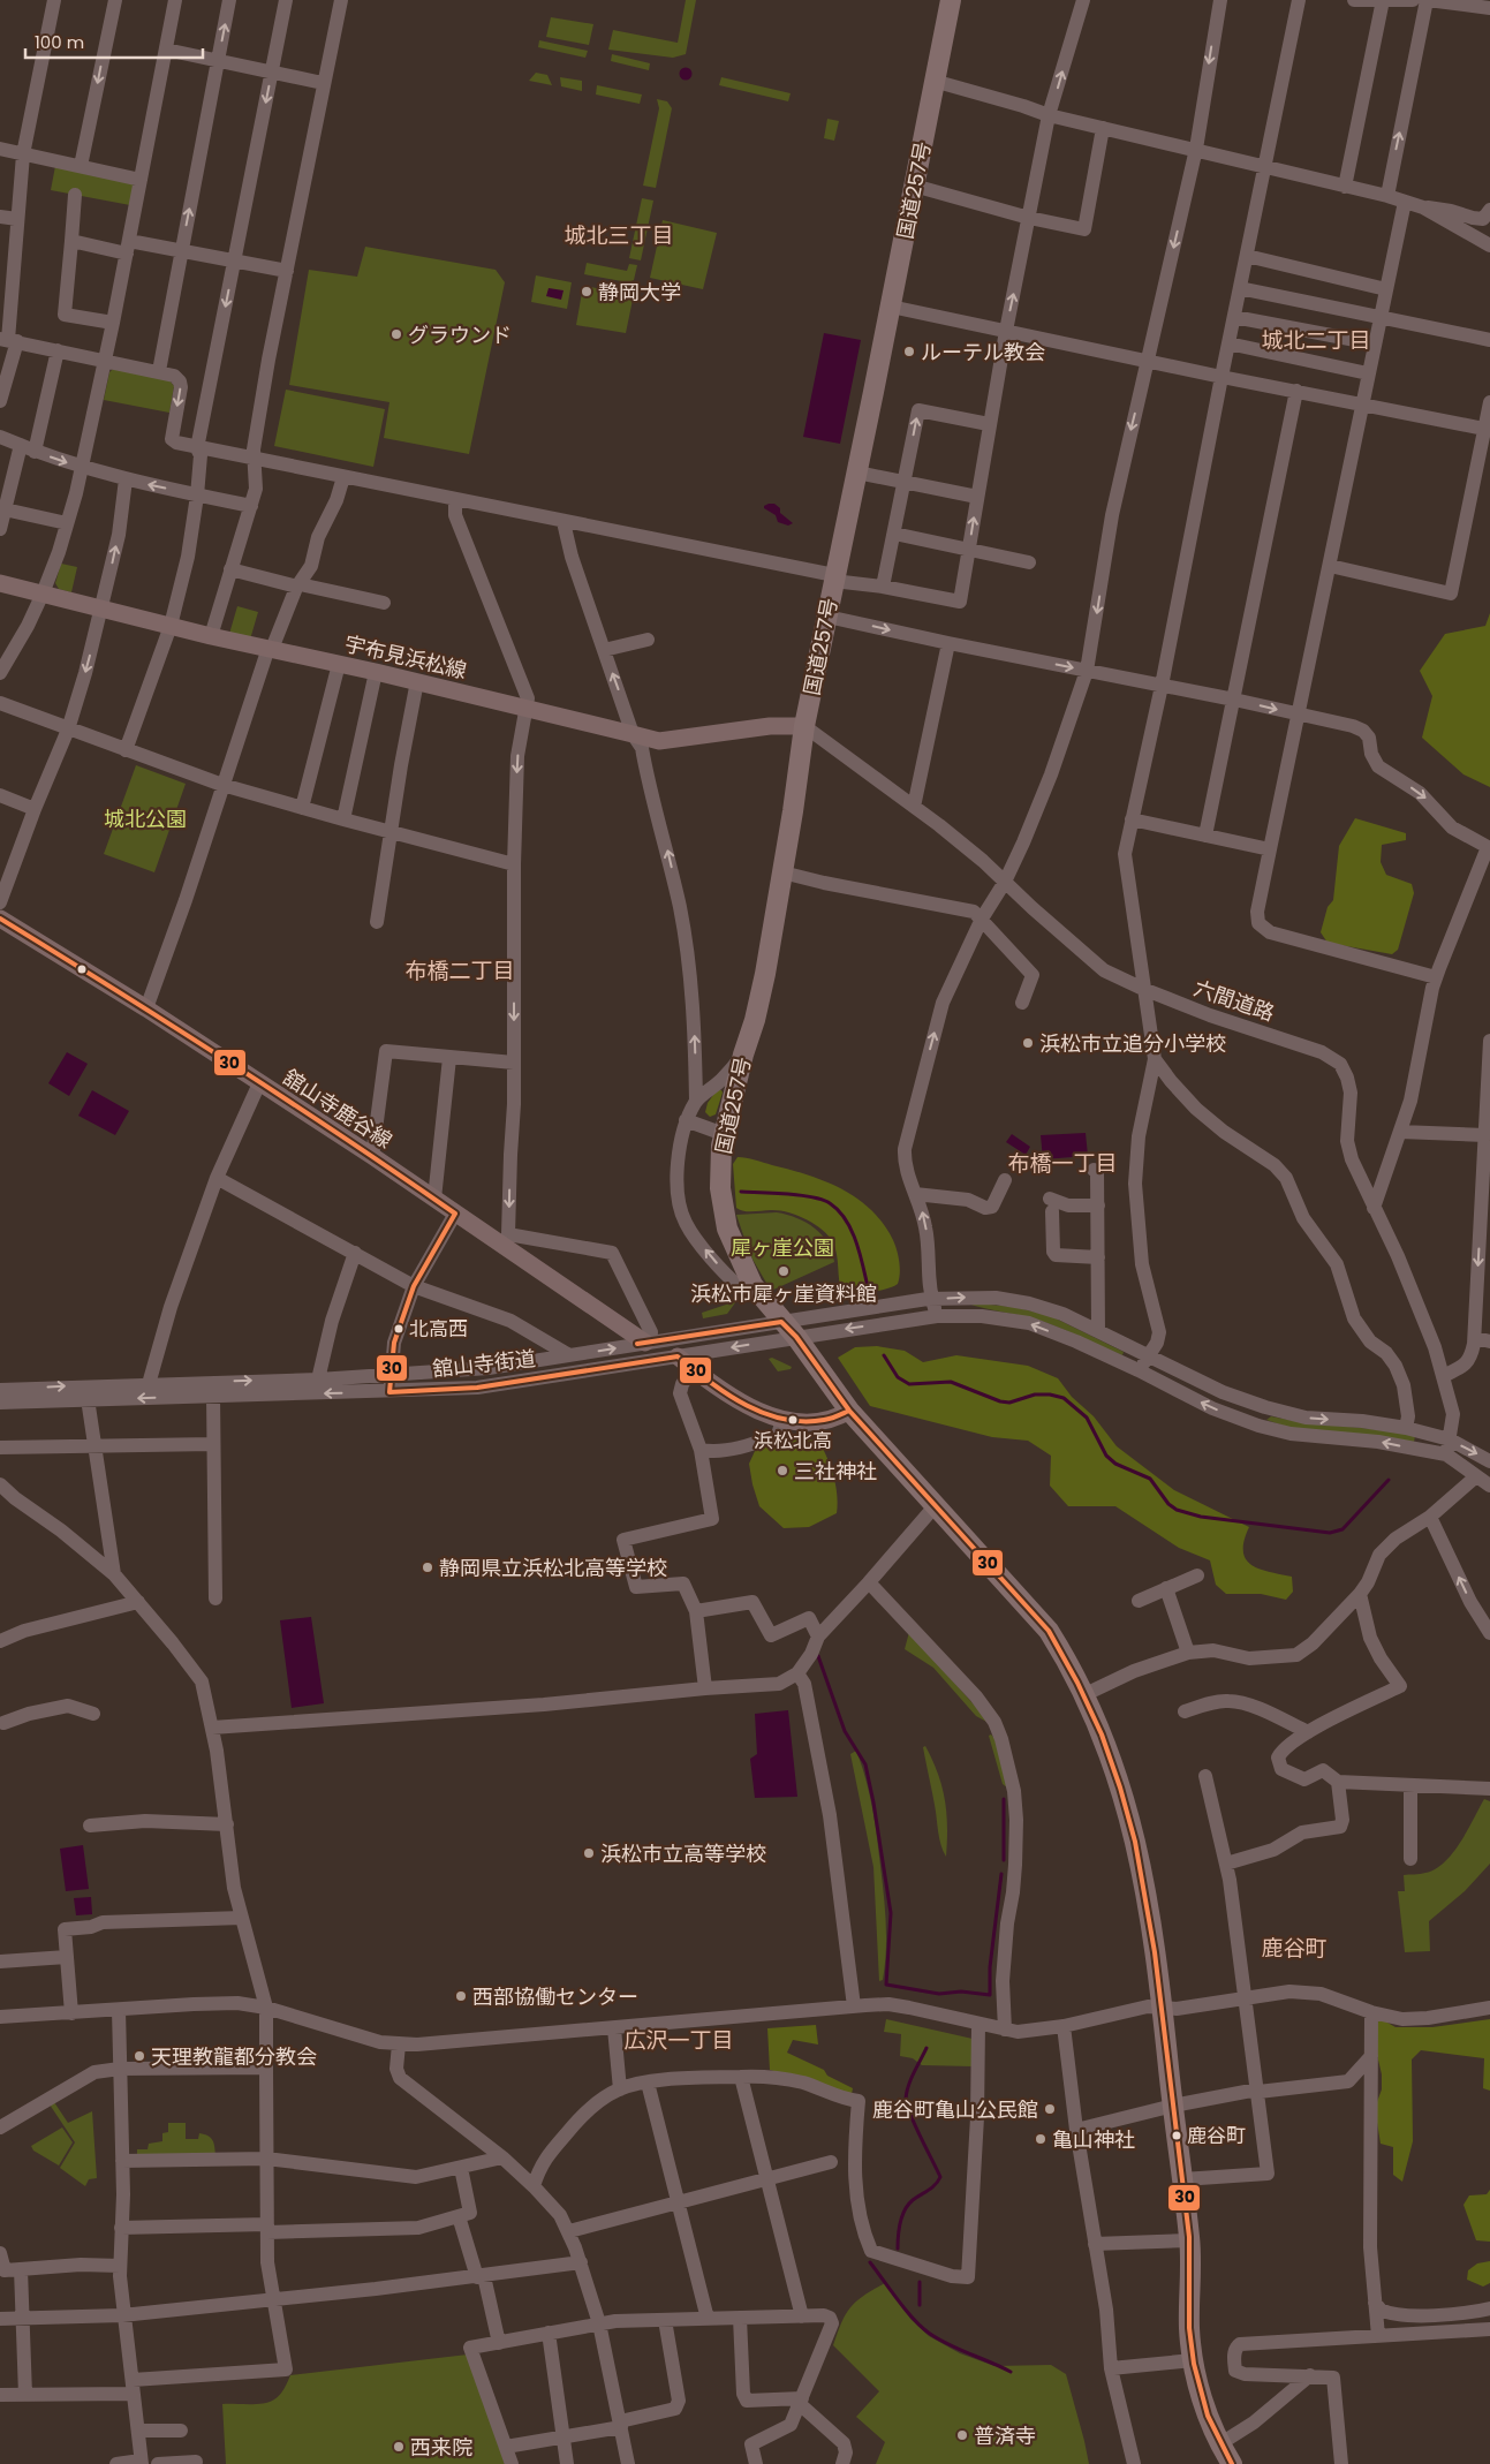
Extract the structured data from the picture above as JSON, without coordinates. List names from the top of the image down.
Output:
{
  "streets": {
    "highway": ["国道257号"],
    "main road": ["宇布見浜松線", "舘山寺鹿谷線"],
    "street": ["六間道路", "舘山寺街道"]
  },
  "crossings": [
    ["国道257号", "宇布見浜松線"],
    ["国道257号", "六間道路"],
    ["国道257号", "舘山寺街道"],
    ["宇布見浜松線", "六間道路"],
    ["六間道路", "舘山寺街道"],
    ["舘山寺鹿谷線", "舘山寺街道"]
  ],
  "districts": [
    "城北三丁目",
    "城北二丁目",
    "布橋二丁目",
    "布橋一丁目",
    "鹿谷町",
    "広沢一丁目"
  ],
  "parks": ["城北公園", "犀ヶ崖公園"],
  "places": [
    "静岡大学",
    "グラウンド",
    "ルーテル教会",
    "浜松市立追分小学校",
    "浜松市犀ヶ崖資料館",
    "北高西",
    "浜松北高",
    "三社神社",
    "静岡県立浜松北高等学校",
    "浜松市立高等学校",
    "西部協働センター",
    "天理教龍都分教会",
    "鹿谷町亀山公民館",
    "鹿谷町",
    "亀山神社",
    "普済寺",
    "西来院"
  ],
  "lines": ["transit line 30"],
  "scale_bar": "100 m"
}
